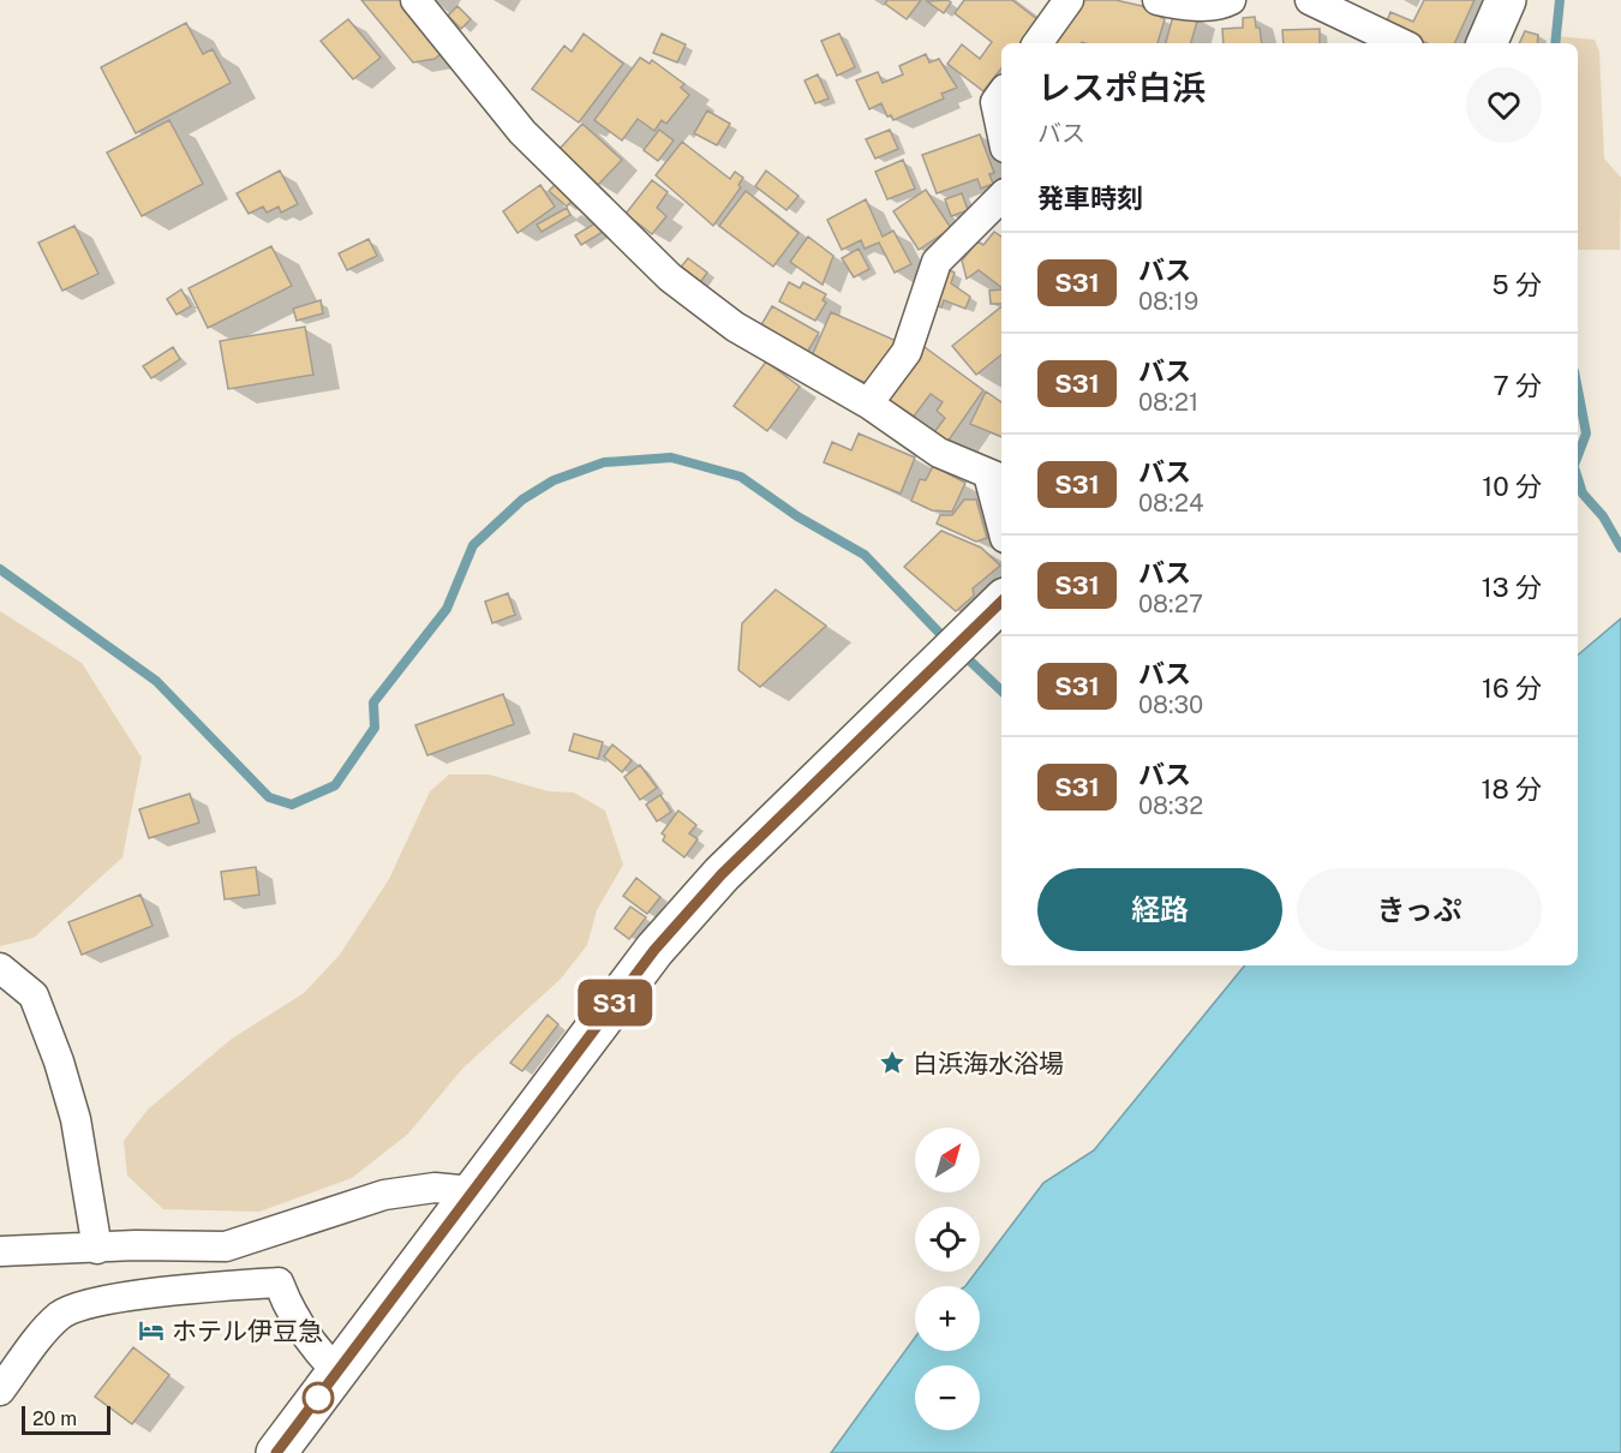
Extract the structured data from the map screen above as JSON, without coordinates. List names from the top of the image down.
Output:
{
  "places": {
    "place": ["白浜海水浴場"],
    "hotel": ["ホテル伊豆急"]
  },
  "lines": ["bus line S31"],
  "scale_bar": "20 m",
  "north": "top right",
  "page": {
    "on_map": "S31",
    "heading": [
      ["レスポ白浜", "バス"],
      "発車時刻"
    ],
    "list": [
      {
        "mark": "S31",
        "name": "バス",
        "note": "08:19",
        "value": "5 分"
      },
      {
        "mark": "S31",
        "name": "バス",
        "note": "08:21",
        "value": "7 分"
      },
      {
        "mark": "S31",
        "name": "バス",
        "note": "08:24",
        "value": "10 分"
      },
      {
        "mark": "S31",
        "name": "バス",
        "note": "08:27",
        "value": "13 分"
      },
      {
        "mark": "S31",
        "name": "バス",
        "note": "08:30",
        "value": "16 分"
      },
      {
        "mark": "S31",
        "name": "バス",
        "note": "08:32",
        "value": "18 分"
      }
    ],
    "buttons": ["経路", "きっぷ"],
    "map_buttons": ["+", "−"],
    "scale": "20 m"
  }
}
